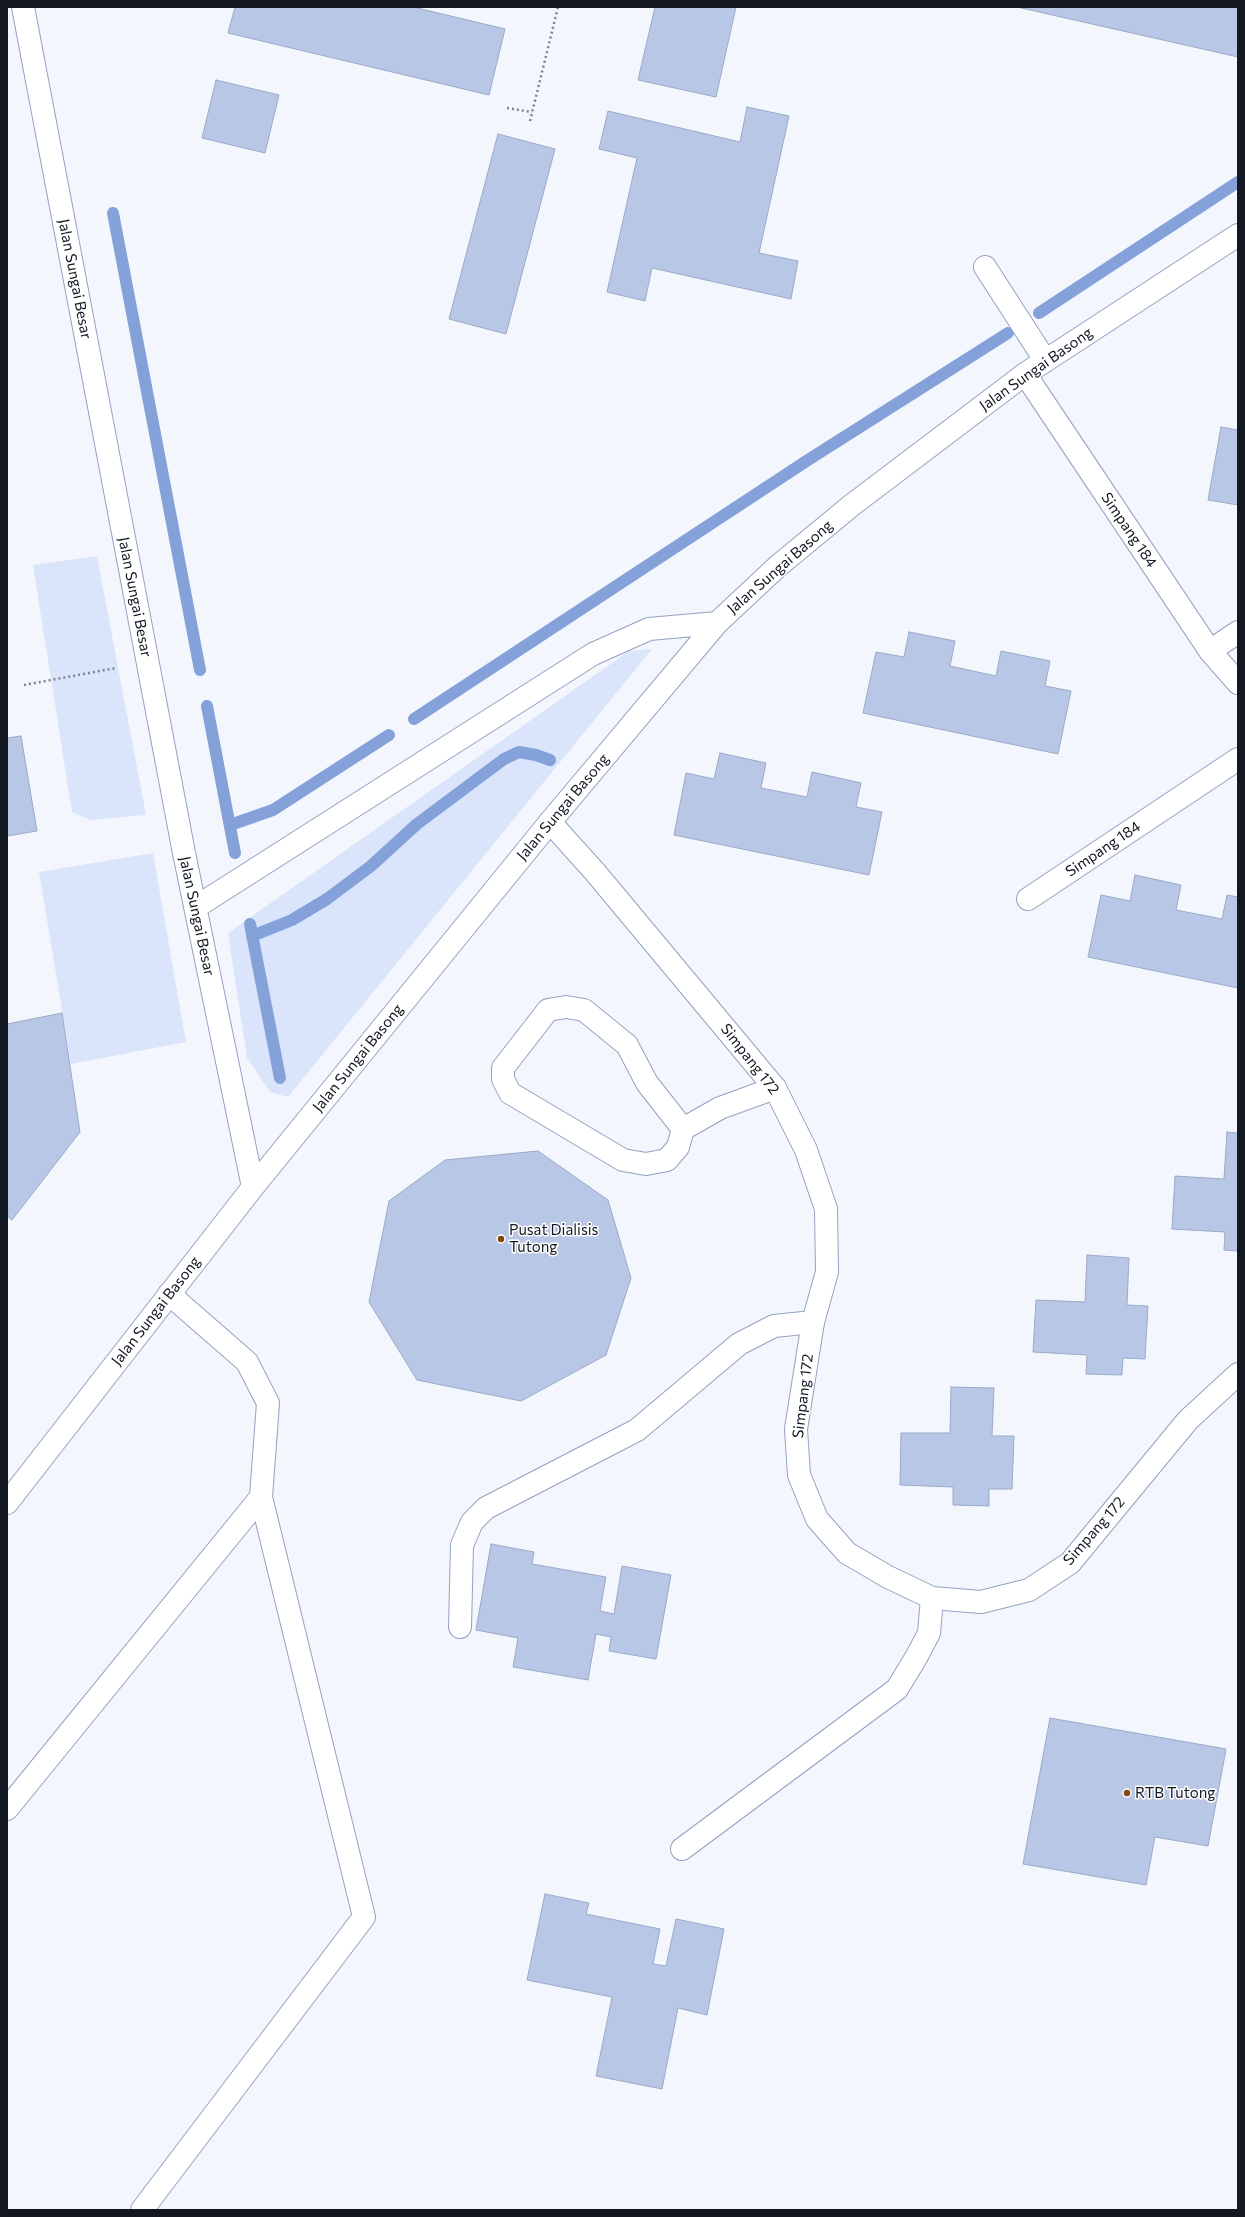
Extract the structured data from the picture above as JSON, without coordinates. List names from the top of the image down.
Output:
{
  "streets": {
    "street": [
      "Jalan Sungai Besar",
      "Jalan Sungai Basong",
      "Simpang 184",
      "Simpang 172"
    ]
  },
  "crossings": [
    ["Jalan Sungai Besar", "Jalan Sungai Basong"],
    ["Jalan Sungai Basong", "Simpang 184"],
    ["Jalan Sungai Basong", "Simpang 172"]
  ],
  "places": ["Pusat Dialisis Tutong", "RTB Tutong"]
}
